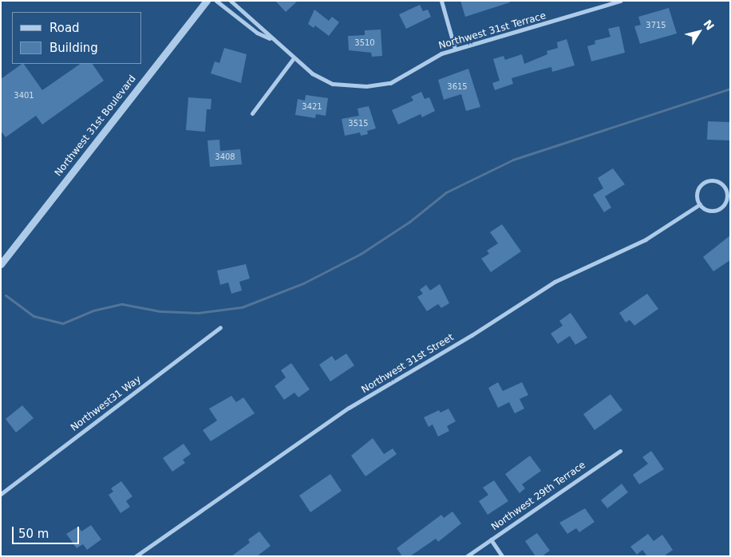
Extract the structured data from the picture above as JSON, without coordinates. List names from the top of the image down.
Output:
{
  "streets": {
    "street": [
      "Northwest 31st Terrace",
      "Northwest 31st Boulevard",
      "Northwest 31st Street",
      "Northwest31 Way",
      "Northwest 29th Terrace"
    ]
  },
  "house_numbers": [
    "3715",
    "3510",
    "3615",
    "3401",
    "3421",
    "3515",
    "3408"
  ],
  "legend": ["Road", "Building"],
  "scale_bar": "50 m",
  "north": "top right"
}
